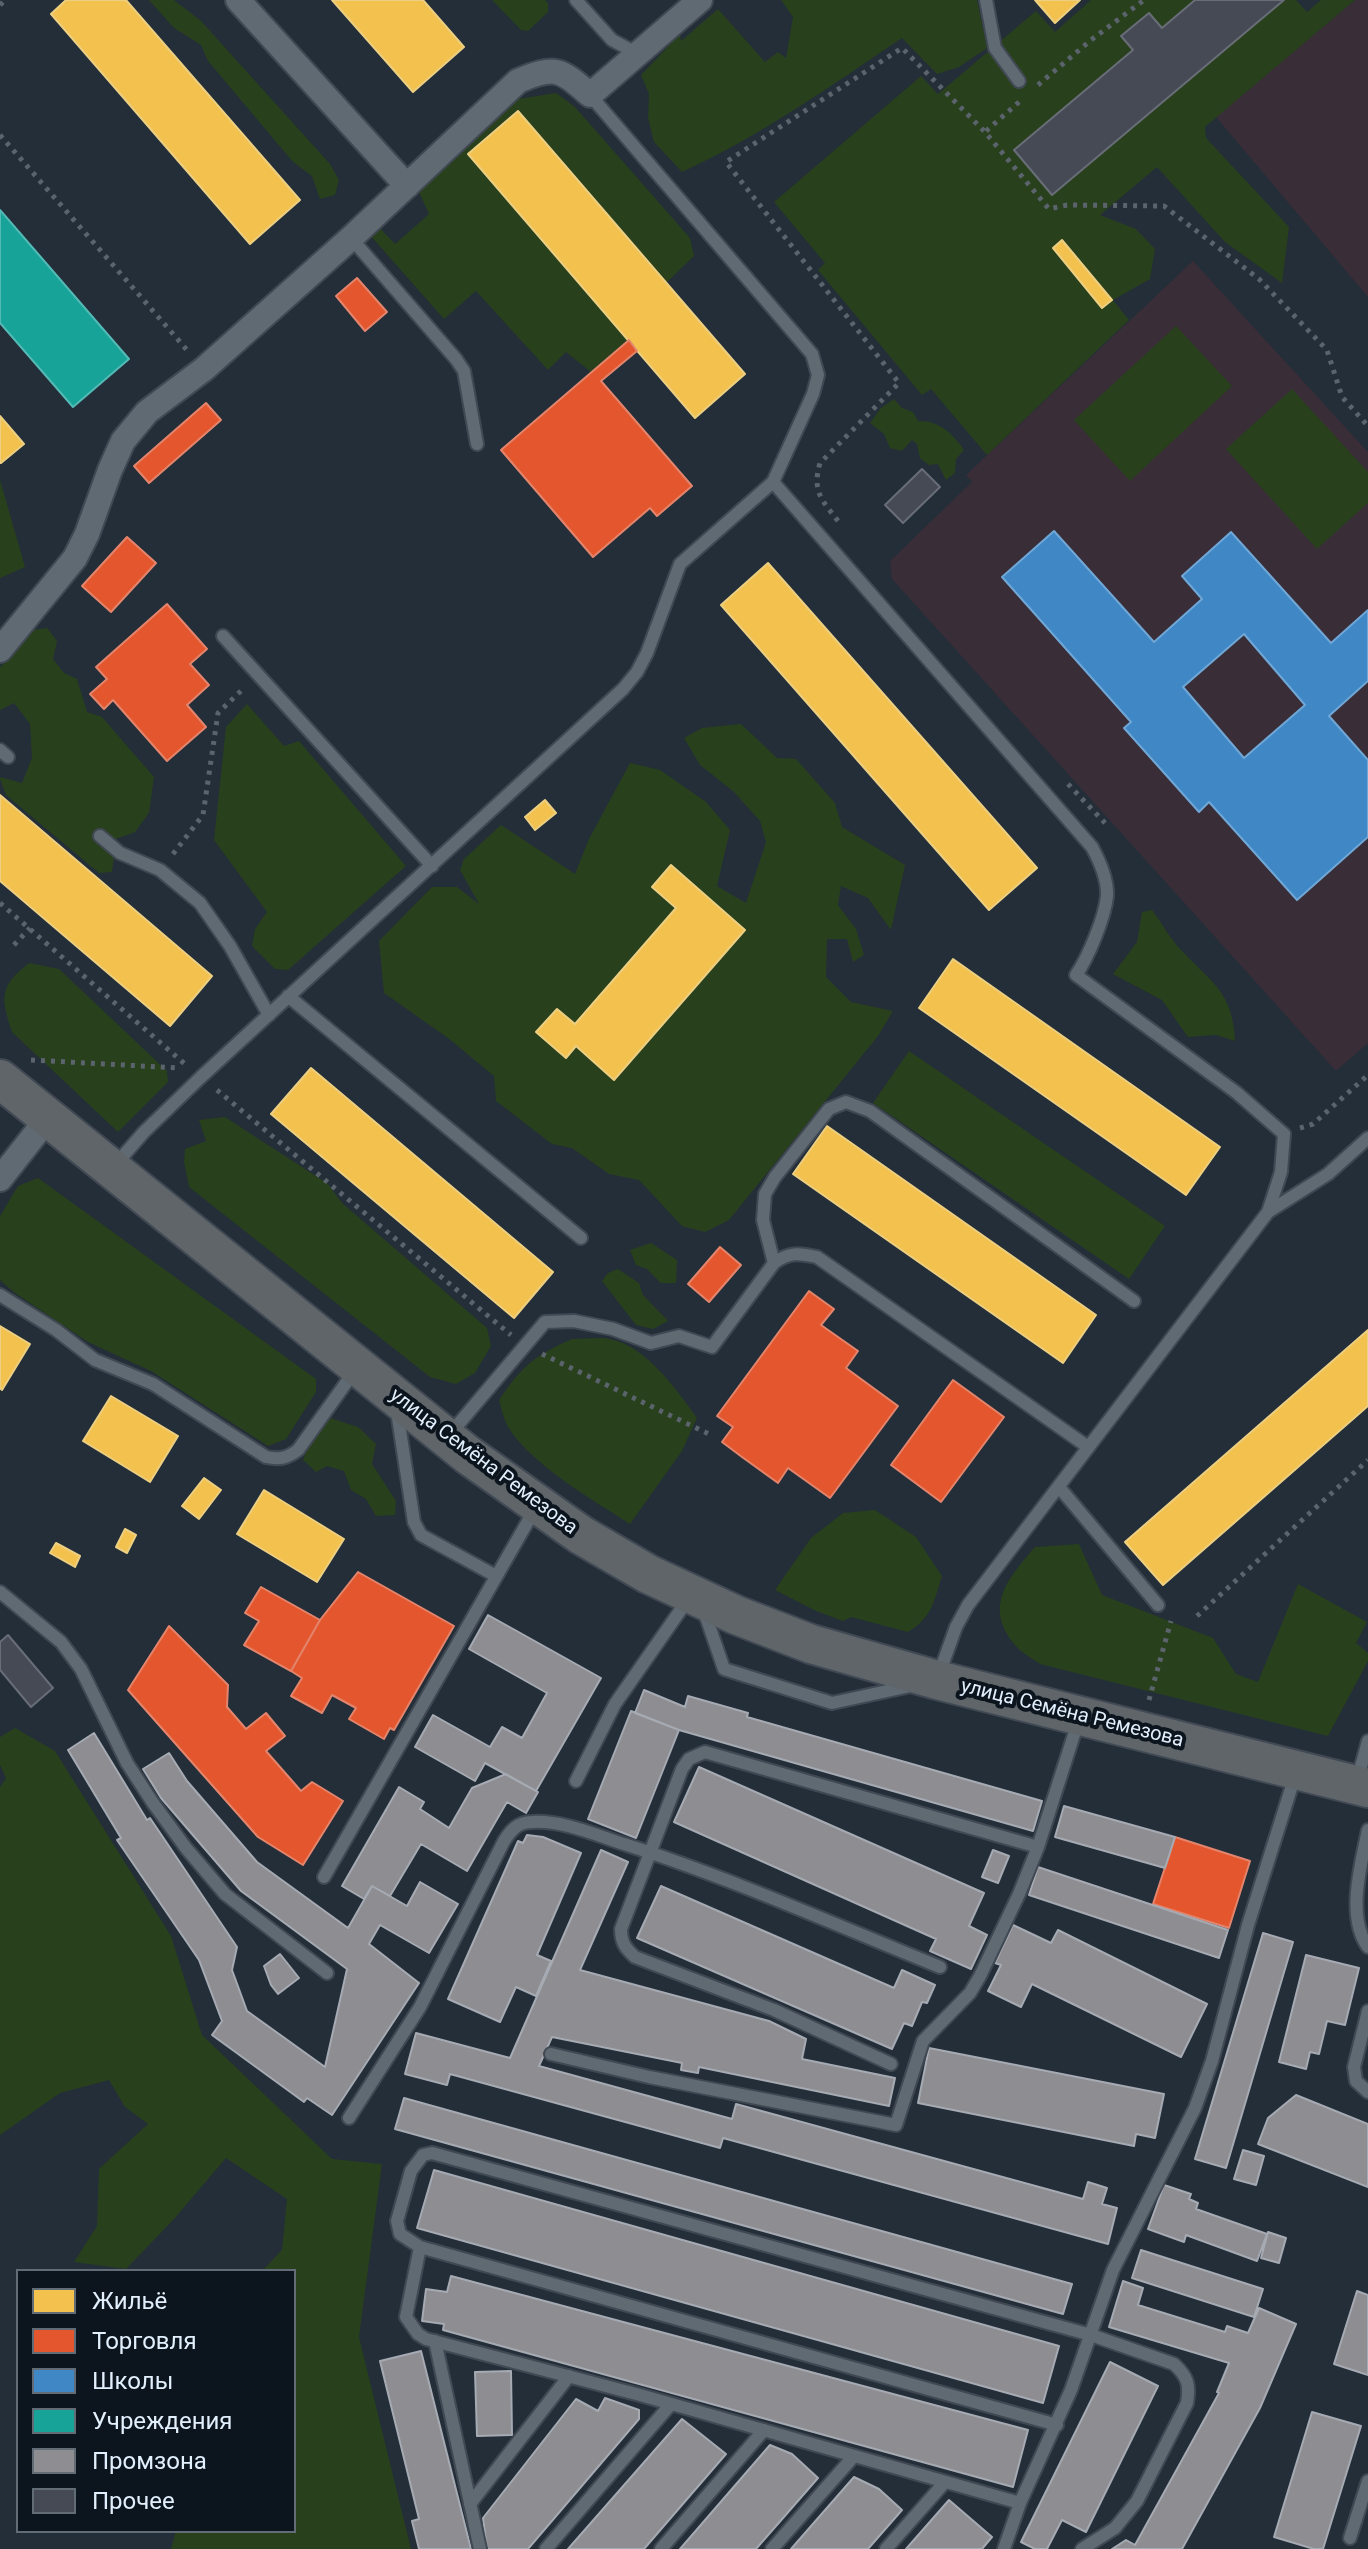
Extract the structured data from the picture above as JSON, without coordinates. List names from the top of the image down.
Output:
{
  "streets": {
    "main road": ["улица Семёна Ремезова"]
  },
  "legend": [
    "Жильё",
    "Торговля",
    "Школы",
    "Учреждения",
    "Промзона",
    "Прочее"
  ]
}
